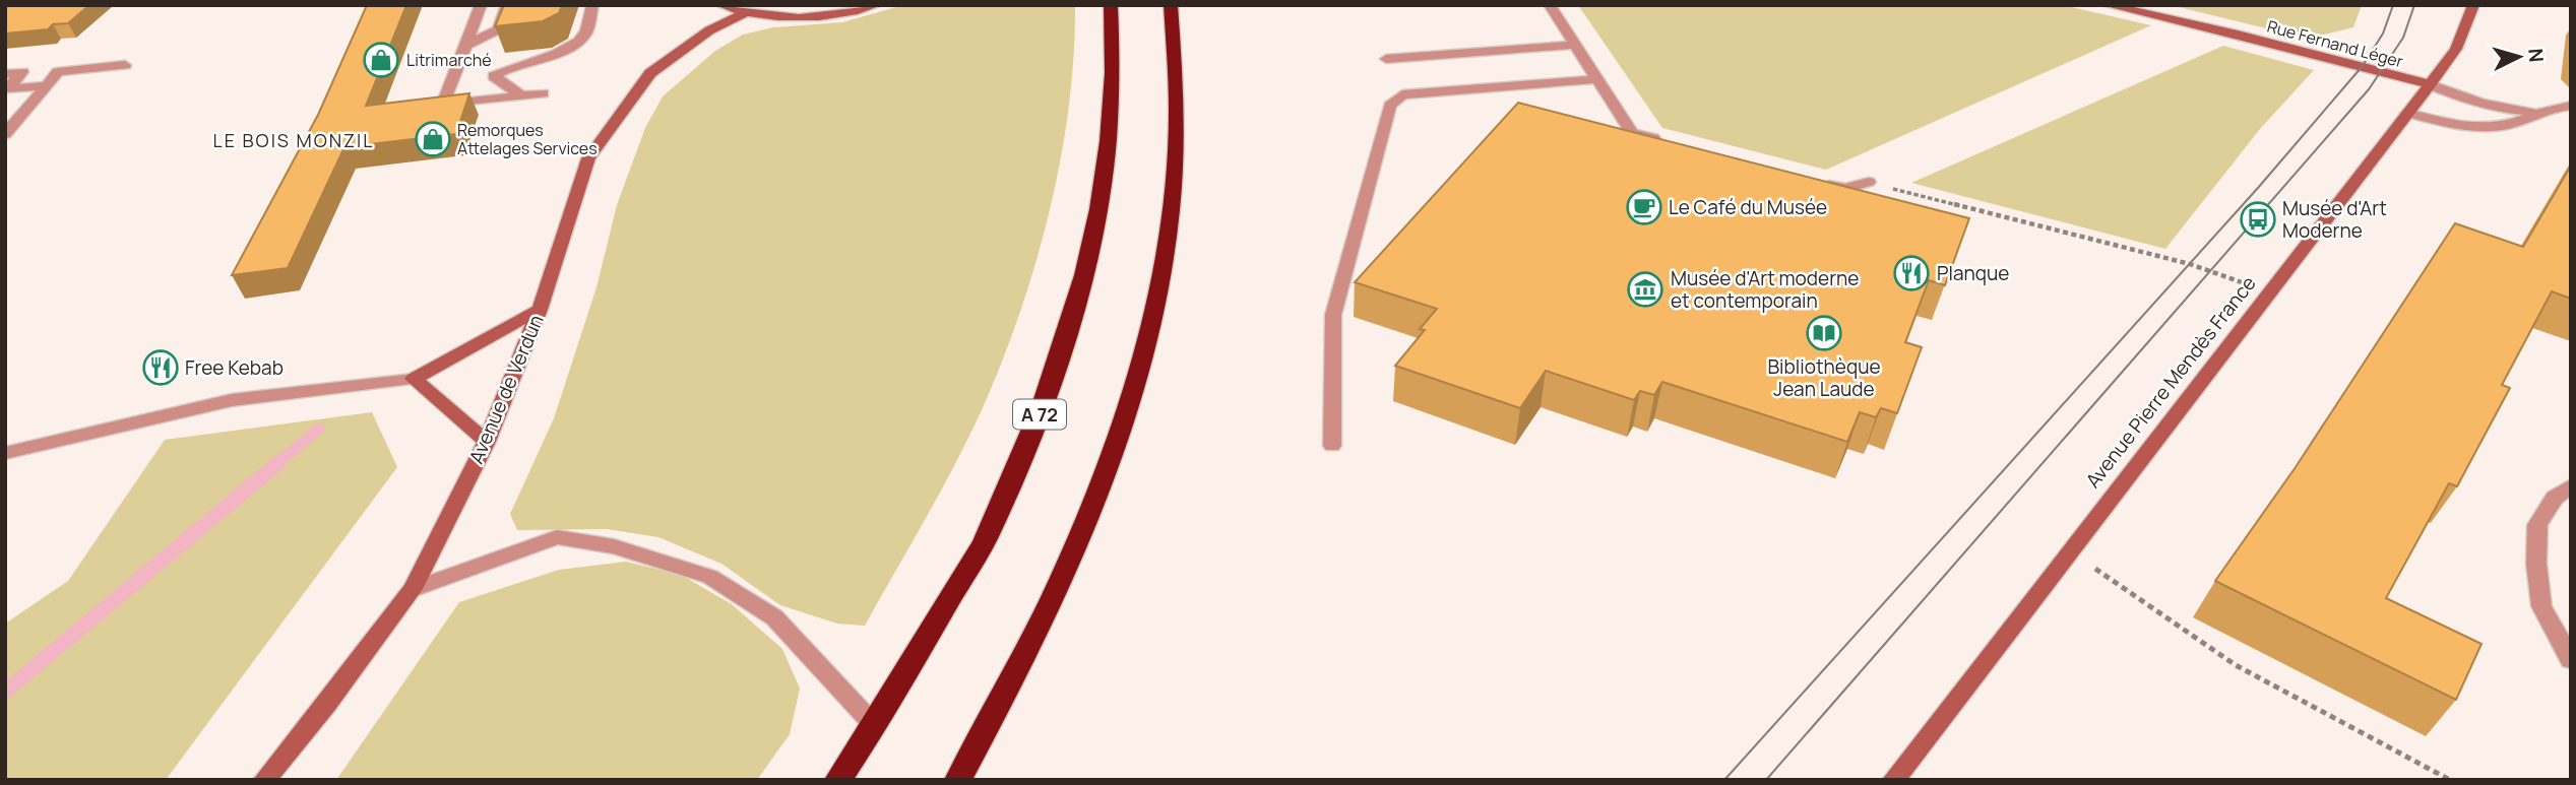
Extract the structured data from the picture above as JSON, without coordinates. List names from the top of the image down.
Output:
{
  "streets": {
    "highway": ["A 72"],
    "main road": ["Rue Fernand Léger", "Avenue Pierre Mendès France", "Avenue de Verdun"]
  },
  "crossings": [
    ["Rue Fernand Léger", "Avenue Pierre Mendès France"]
  ],
  "districts": ["LE BOIS MONZIL"],
  "places": {
    "shop": ["Litrimarché", "Remorques Attelages Services"],
    "cafe": ["Le Café du Musée"],
    "bus stop": ["Musée d'Art Moderne"],
    "restaurant": ["Planque", "Free Kebab"],
    "museum": ["Musée d'Art moderne et contemporain"],
    "library": ["Bibliothèque Jean Laude"]
  },
  "north": "right"
}
